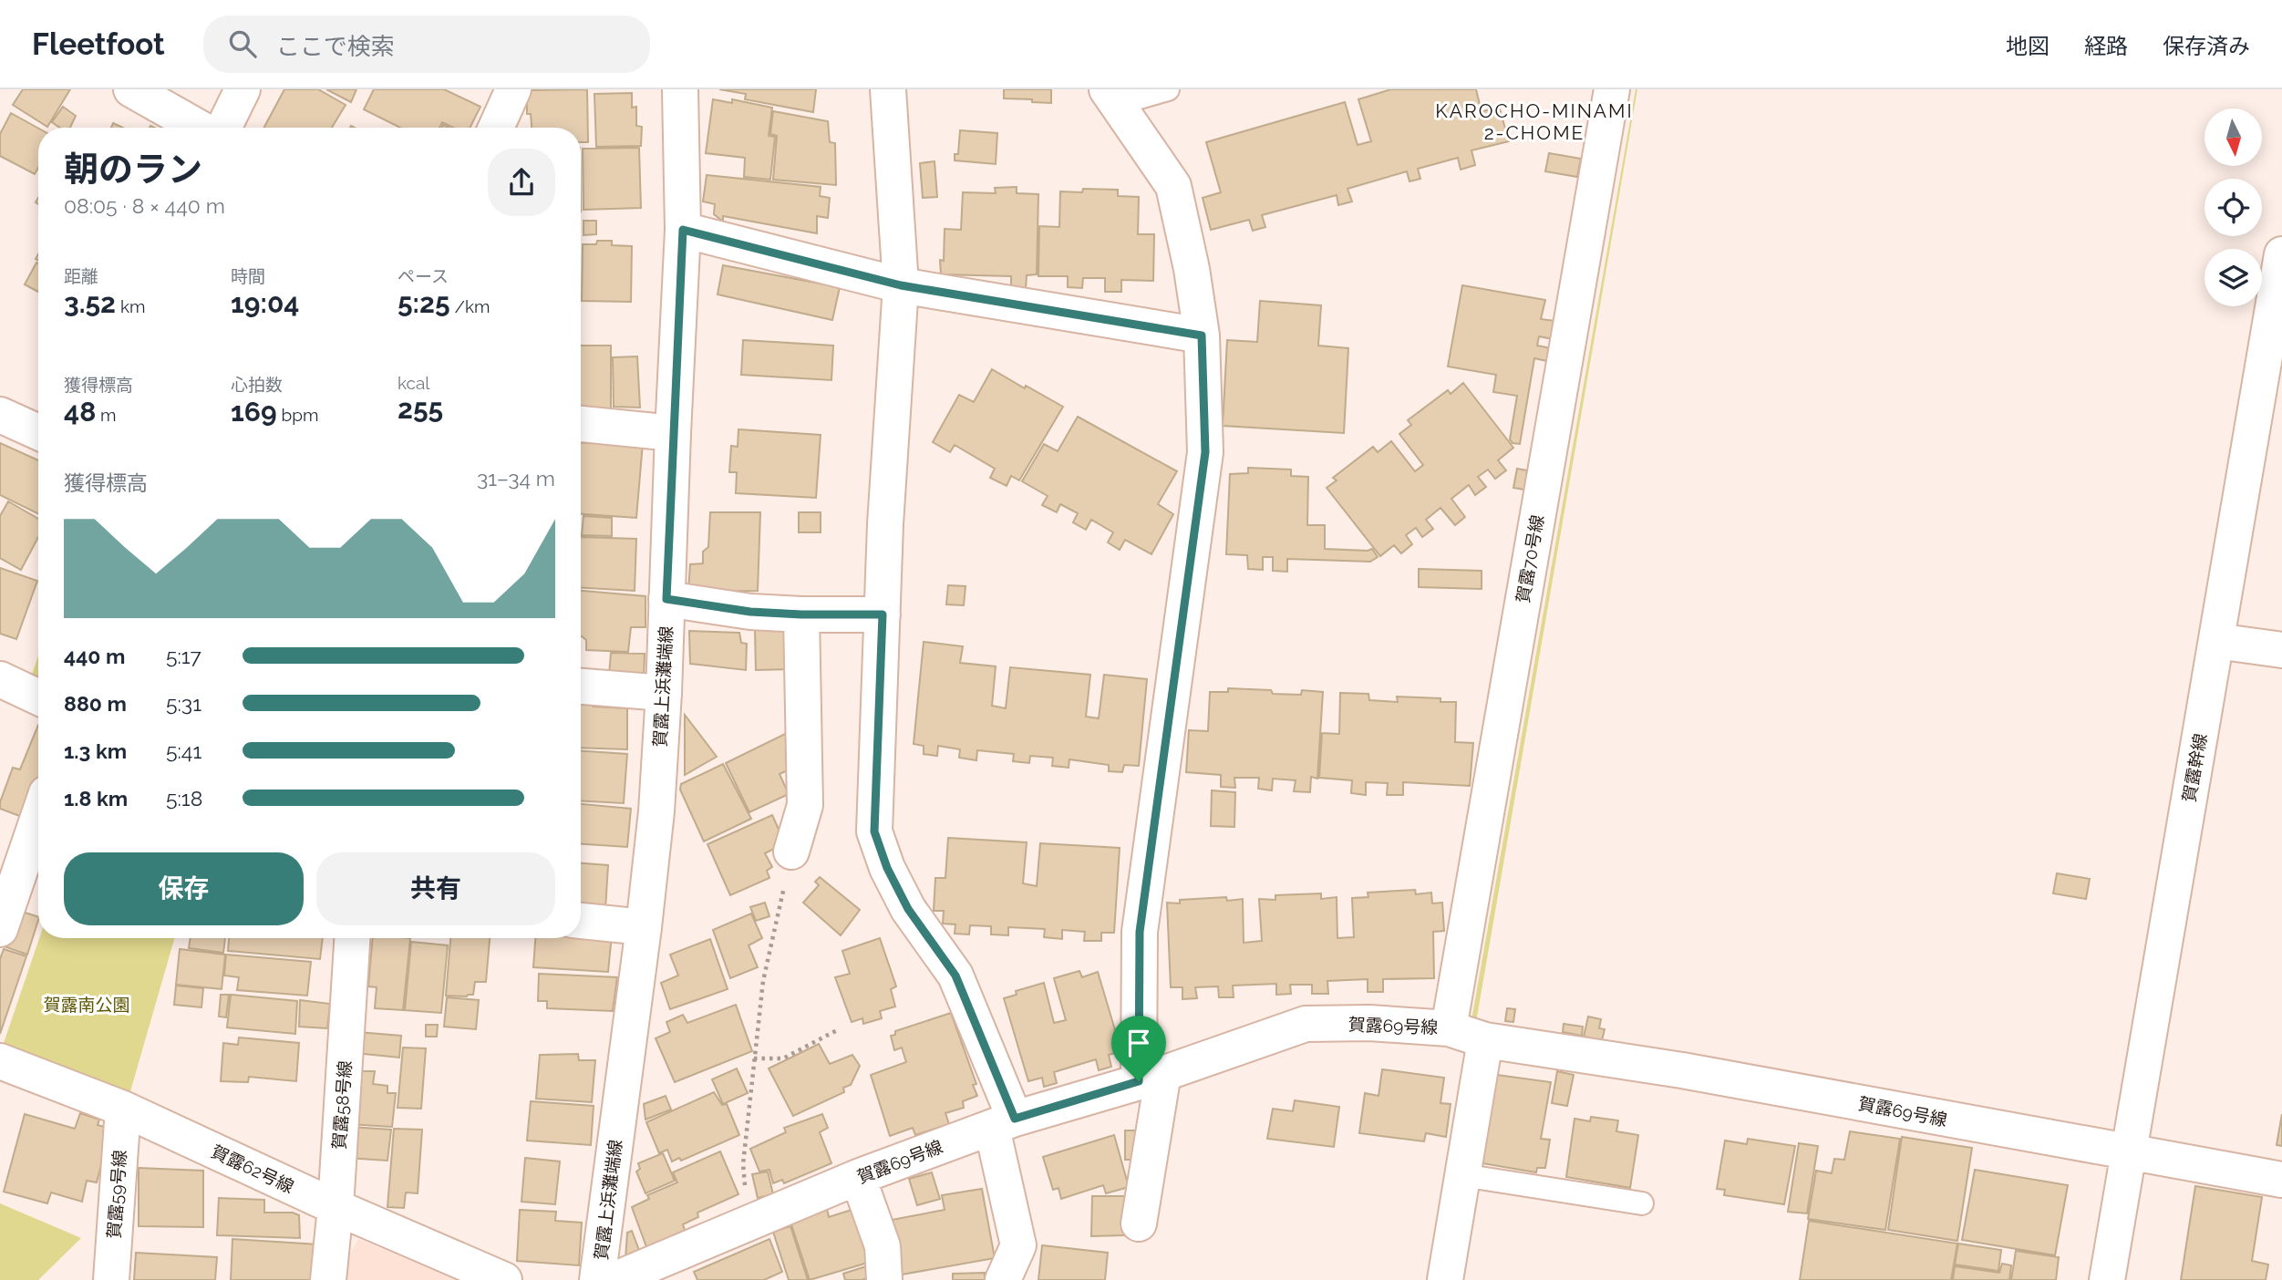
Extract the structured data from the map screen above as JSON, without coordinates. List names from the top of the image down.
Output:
{
  "streets": {
    "street": [
      "賀露70号線",
      "賀露上浜灘端線",
      "賀露幹線",
      "賀露69号線",
      "賀露58号線",
      "賀露62号線",
      "賀露59号線"
    ]
  },
  "crossings": [
    ["賀露70号線", "賀露69号線"],
    ["賀露幹線", "賀露69号線"],
    ["賀露58号線", "賀露62号線"],
    ["賀露62号線", "賀露59号線"]
  ],
  "districts": ["KAROCHO-MINAMI 2-CHOME"],
  "parks": ["賀露南公園"],
  "north": "bottom",
  "page": {
    "header": "Fleetfoot",
    "search": "ここで検索",
    "nav": ["地図", "経路", "保存済み"],
    "heading": ["朝のラン", "08:05 · 8 × 440 m"],
    "stats": [
      ["距離", "3.52 km"],
      ["時間", "19:04"],
      ["ペース", "5:25 /km"],
      ["獲得標高", "48 m"],
      ["心拍数", "169 bpm"],
      ["kcal", "255"]
    ],
    "chart": ["獲得標高", "31–34 m"],
    "list": [
      {
        "name": "440 m",
        "note": "5:17"
      },
      {
        "name": "880 m",
        "note": "5:31"
      },
      {
        "name": "1.3 km",
        "note": "5:41"
      },
      {
        "name": "1.8 km",
        "note": "5:18"
      }
    ],
    "buttons": ["保存", "共有"]
  }
}
